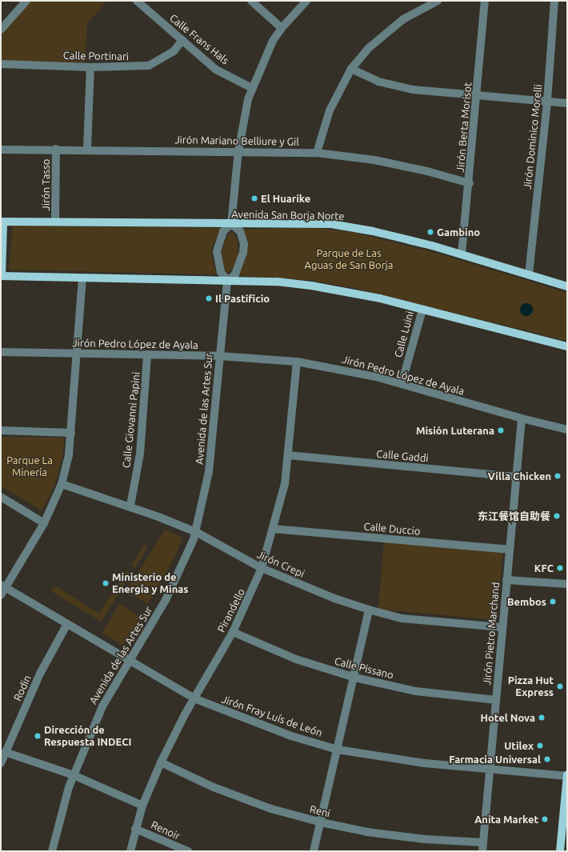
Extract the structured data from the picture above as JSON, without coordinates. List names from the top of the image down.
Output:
{
  "streets": {
    "main road": ["Avenida San Borja Norte"],
    "street": [
      "Calle Frans Hals",
      "Calle Portinari",
      "Jirón Berta Morisot",
      "Jirón Dominico Morelli",
      "Jirón Mariano Belliure y Gil",
      "Jirón Tasso",
      "Calle Luini",
      "Jirón Pedro López de Ayala",
      "Avenida de las Artes Sur",
      "Calle Giovanni Papini",
      "Calle Gaddi",
      "Calle Duccio",
      "Jirón Crepi",
      "Pirandello",
      "Jirón Pietro Marchand",
      "Calle Pissano",
      "Rodin",
      "Jirón Fray Luís de León",
      "Reni",
      "Renoir"
    ]
  },
  "crossings": [
    ["Calle Frans Hals", "Calle Portinari"],
    ["Jirón Berta Morisot", "Jirón Mariano Belliure y Gil"],
    ["Jirón Berta Morisot", "Avenida San Borja Norte"],
    ["Jirón Dominico Morelli", "Avenida San Borja Norte"],
    ["Jirón Mariano Belliure y Gil", "Jirón Tasso"],
    ["Jirón Tasso", "Avenida San Borja Norte"],
    ["Calle Luini", "Jirón Pedro López de Ayala"],
    ["Jirón Pedro López de Ayala", "Avenida de las Artes Sur"],
    ["Jirón Pedro López de Ayala", "Calle Giovanni Papini"],
    ["Jirón Pedro López de Ayala", "Pirandello"],
    ["Jirón Pedro López de Ayala", "Jirón Pietro Marchand"],
    ["Avenida de las Artes Sur", "Jirón Crepi"],
    ["Avenida de las Artes Sur", "Jirón Fray Luís de León"],
    ["Calle Giovanni Papini", "Jirón Crepi"],
    ["Calle Gaddi", "Pirandello"],
    ["Calle Gaddi", "Jirón Pietro Marchand"],
    ["Calle Duccio", "Pirandello"],
    ["Calle Duccio", "Jirón Pietro Marchand"],
    ["Jirón Crepi", "Pirandello"],
    ["Jirón Crepi", "Jirón Pietro Marchand"],
    ["Pirandello", "Calle Pissano"],
    ["Pirandello", "Jirón Fray Luís de León"],
    ["Pirandello", "Reni"],
    ["Pirandello", "Renoir"],
    ["Jirón Pietro Marchand", "Calle Pissano"],
    ["Jirón Pietro Marchand", "Jirón Fray Luís de León"],
    ["Jirón Pietro Marchand", "Reni"],
    ["Rodin", "Jirón Fray Luís de León"]
  ],
  "parks": ["Parque de Las Aguas de San Borja", "Parque La Minería"],
  "places": [
    "El Huarike",
    "Gambino",
    "Il Pastificio",
    "Misión Luterana",
    "Villa Chicken",
    "东江餐馆自助餐",
    "KFC",
    "Ministerio de Energía y Minas",
    "Bembos",
    "Pizza Hut Express",
    "Hotel Nova",
    "Dirección de Respuesta INDECI",
    "Utilex",
    "Farmacia Universal",
    "Anita Market"
  ]
}
